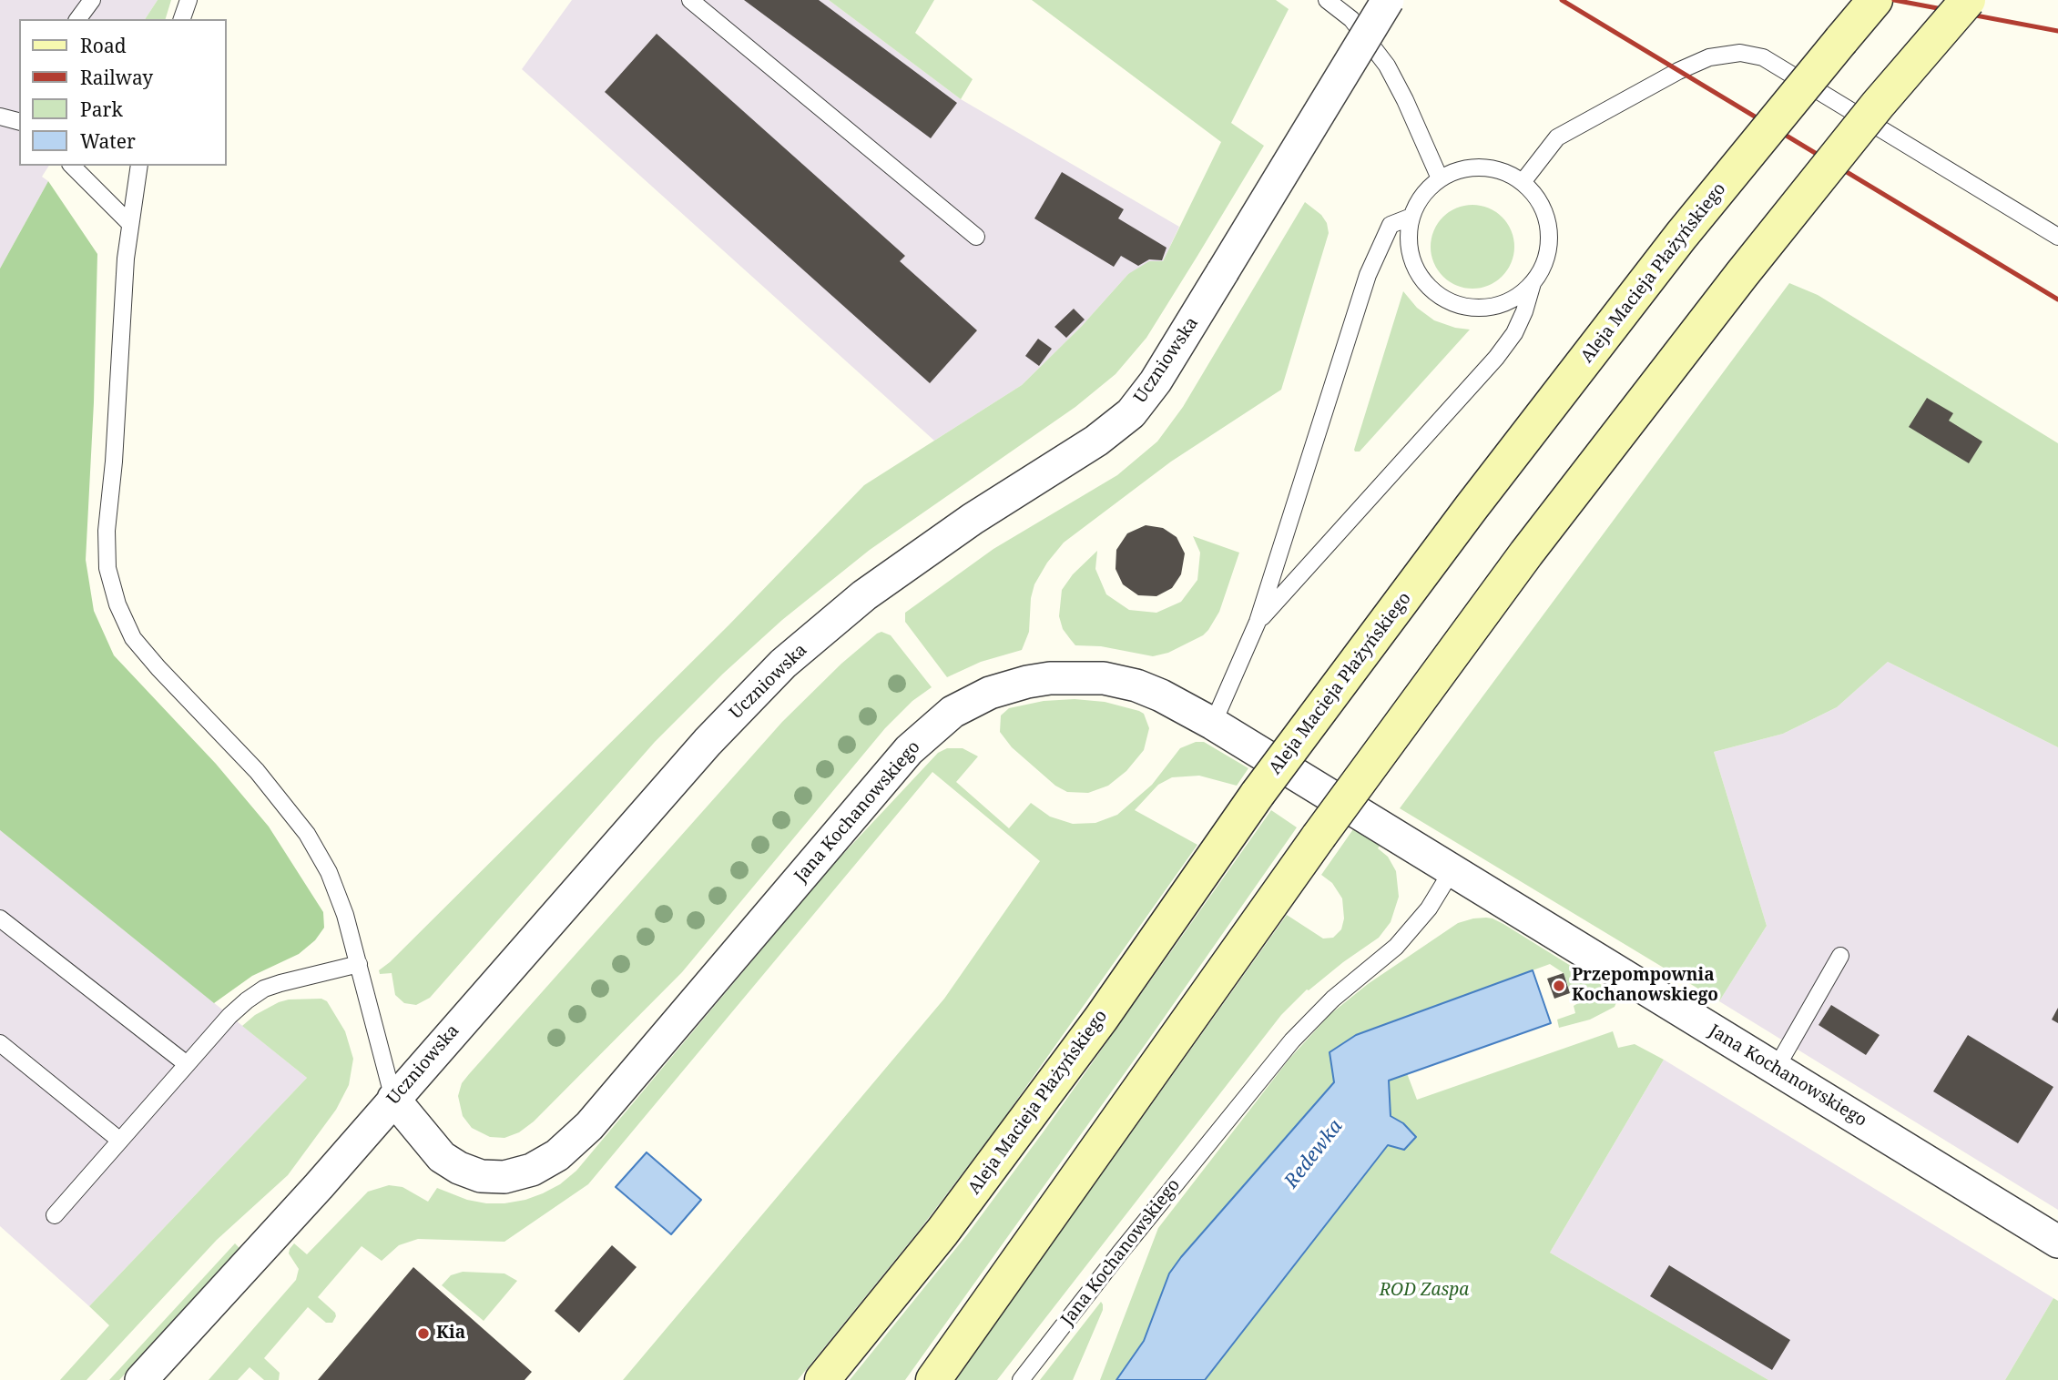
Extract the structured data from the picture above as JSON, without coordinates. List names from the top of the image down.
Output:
{
  "streets": {
    "main road": ["Aleja Macieja Płażyńskiego"],
    "street": ["Uczniowska", "Jana Kochanowskiego"]
  },
  "crossings": [
    ["Uczniowska", "Jana Kochanowskiego"]
  ],
  "water": ["Redewka"],
  "parks": ["ROD Zaspa"],
  "places": ["Przepompownia Kochanowskiego", "Kia"],
  "legend": [
    "Road",
    "Railway",
    "Park",
    "Water"
  ]
}
